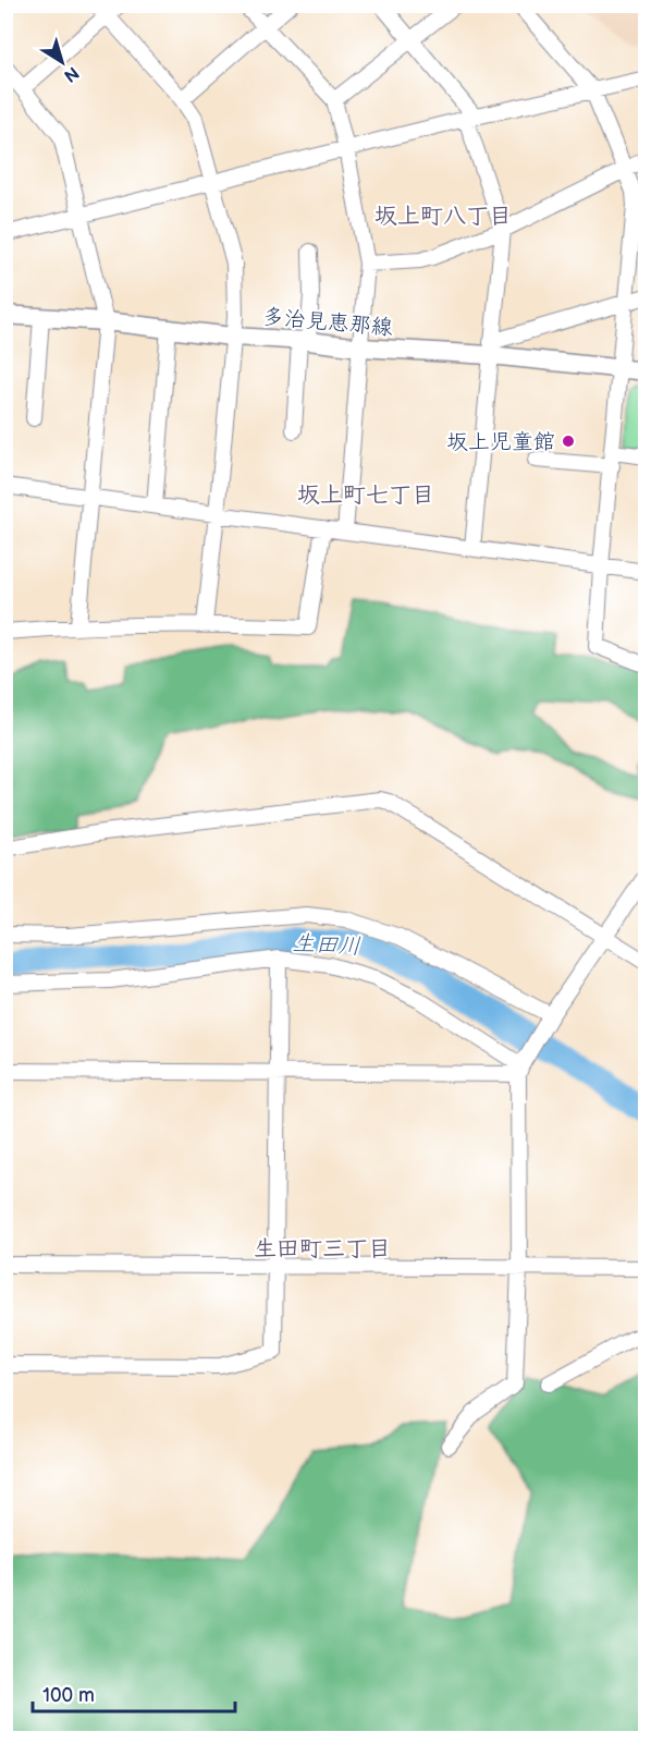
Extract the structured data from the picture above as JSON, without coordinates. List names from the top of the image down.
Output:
{
  "streets": {
    "main road": ["多治見恵那線"]
  },
  "districts": ["坂上町八丁目", "坂上町七丁目", "生田町三丁目"],
  "water": ["生田川"],
  "places": ["坂上児童館"],
  "scale_bar": "100 m",
  "north": "bottom right"
}
